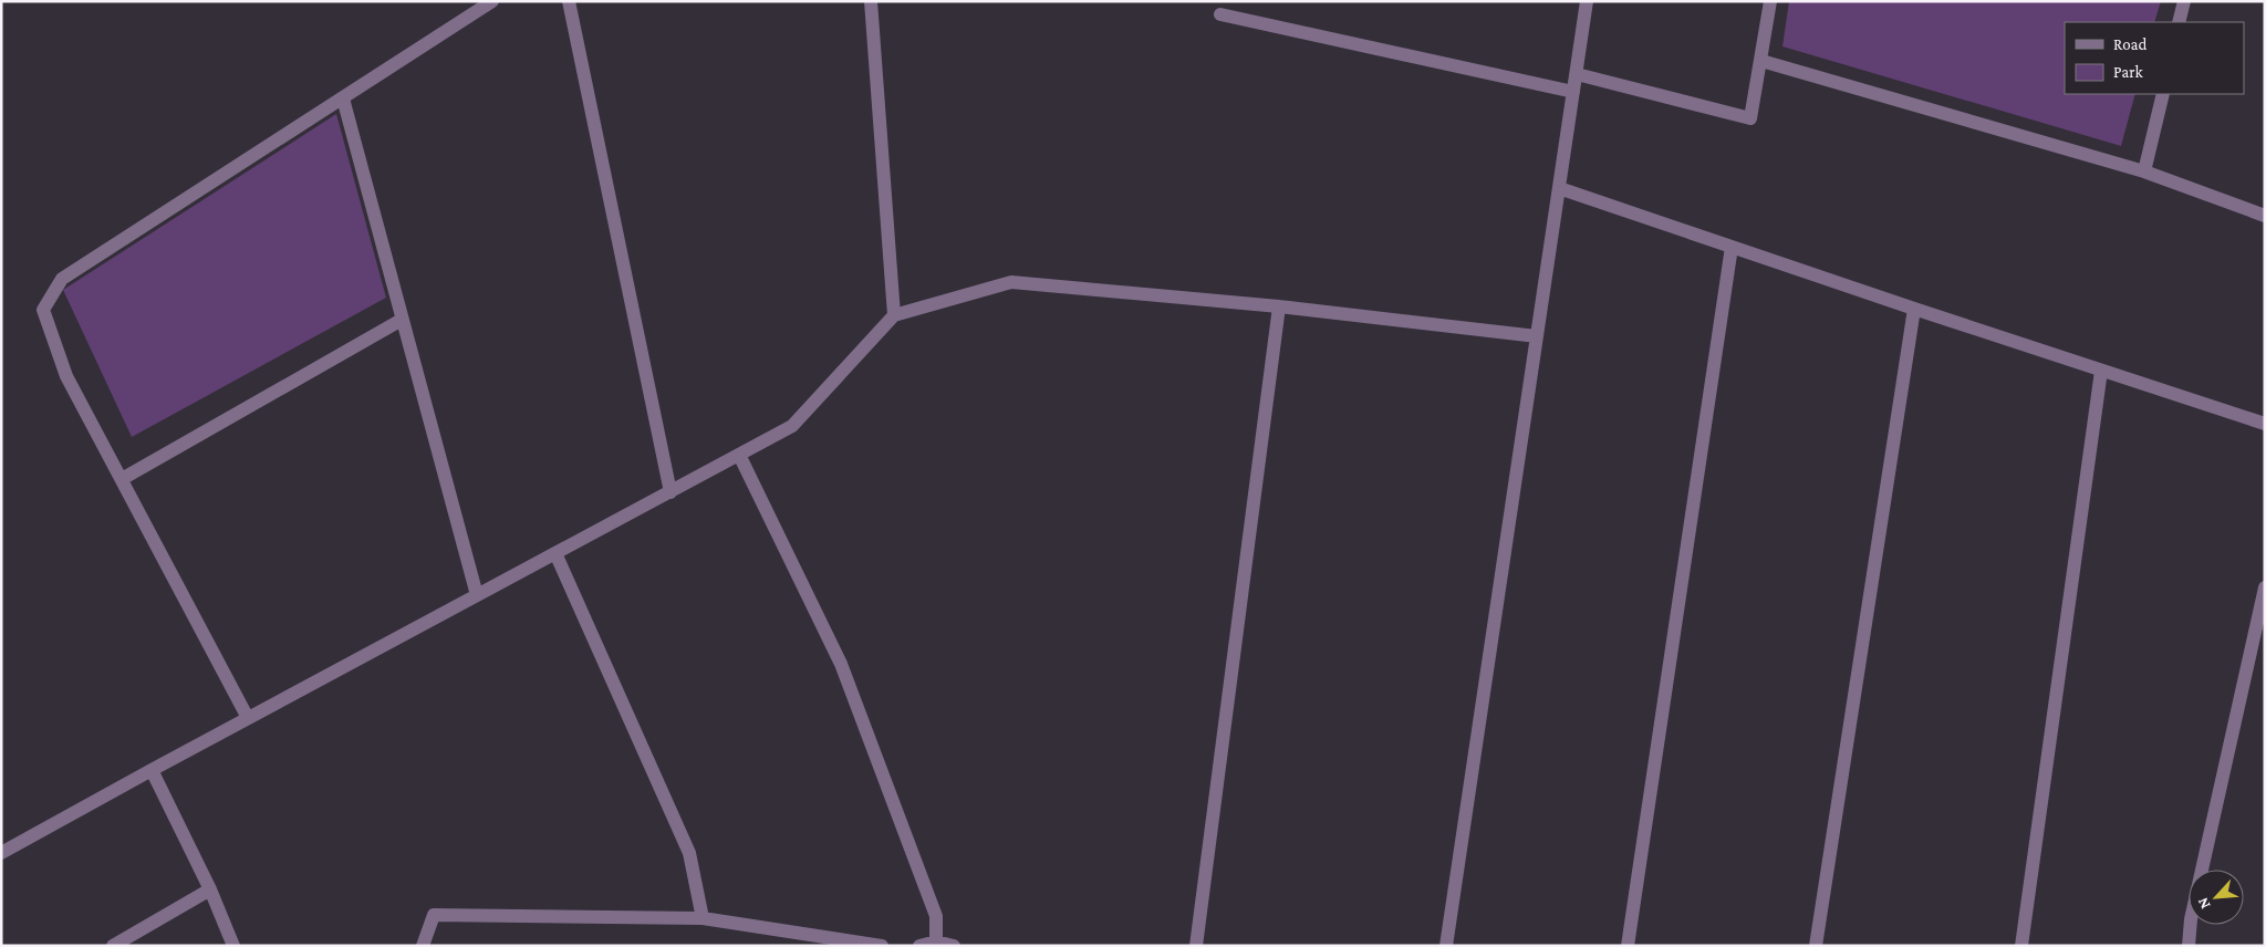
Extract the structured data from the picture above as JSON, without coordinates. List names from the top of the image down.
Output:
{
  "legend": ["Road", "Park"],
  "north": "bottom left"
}
